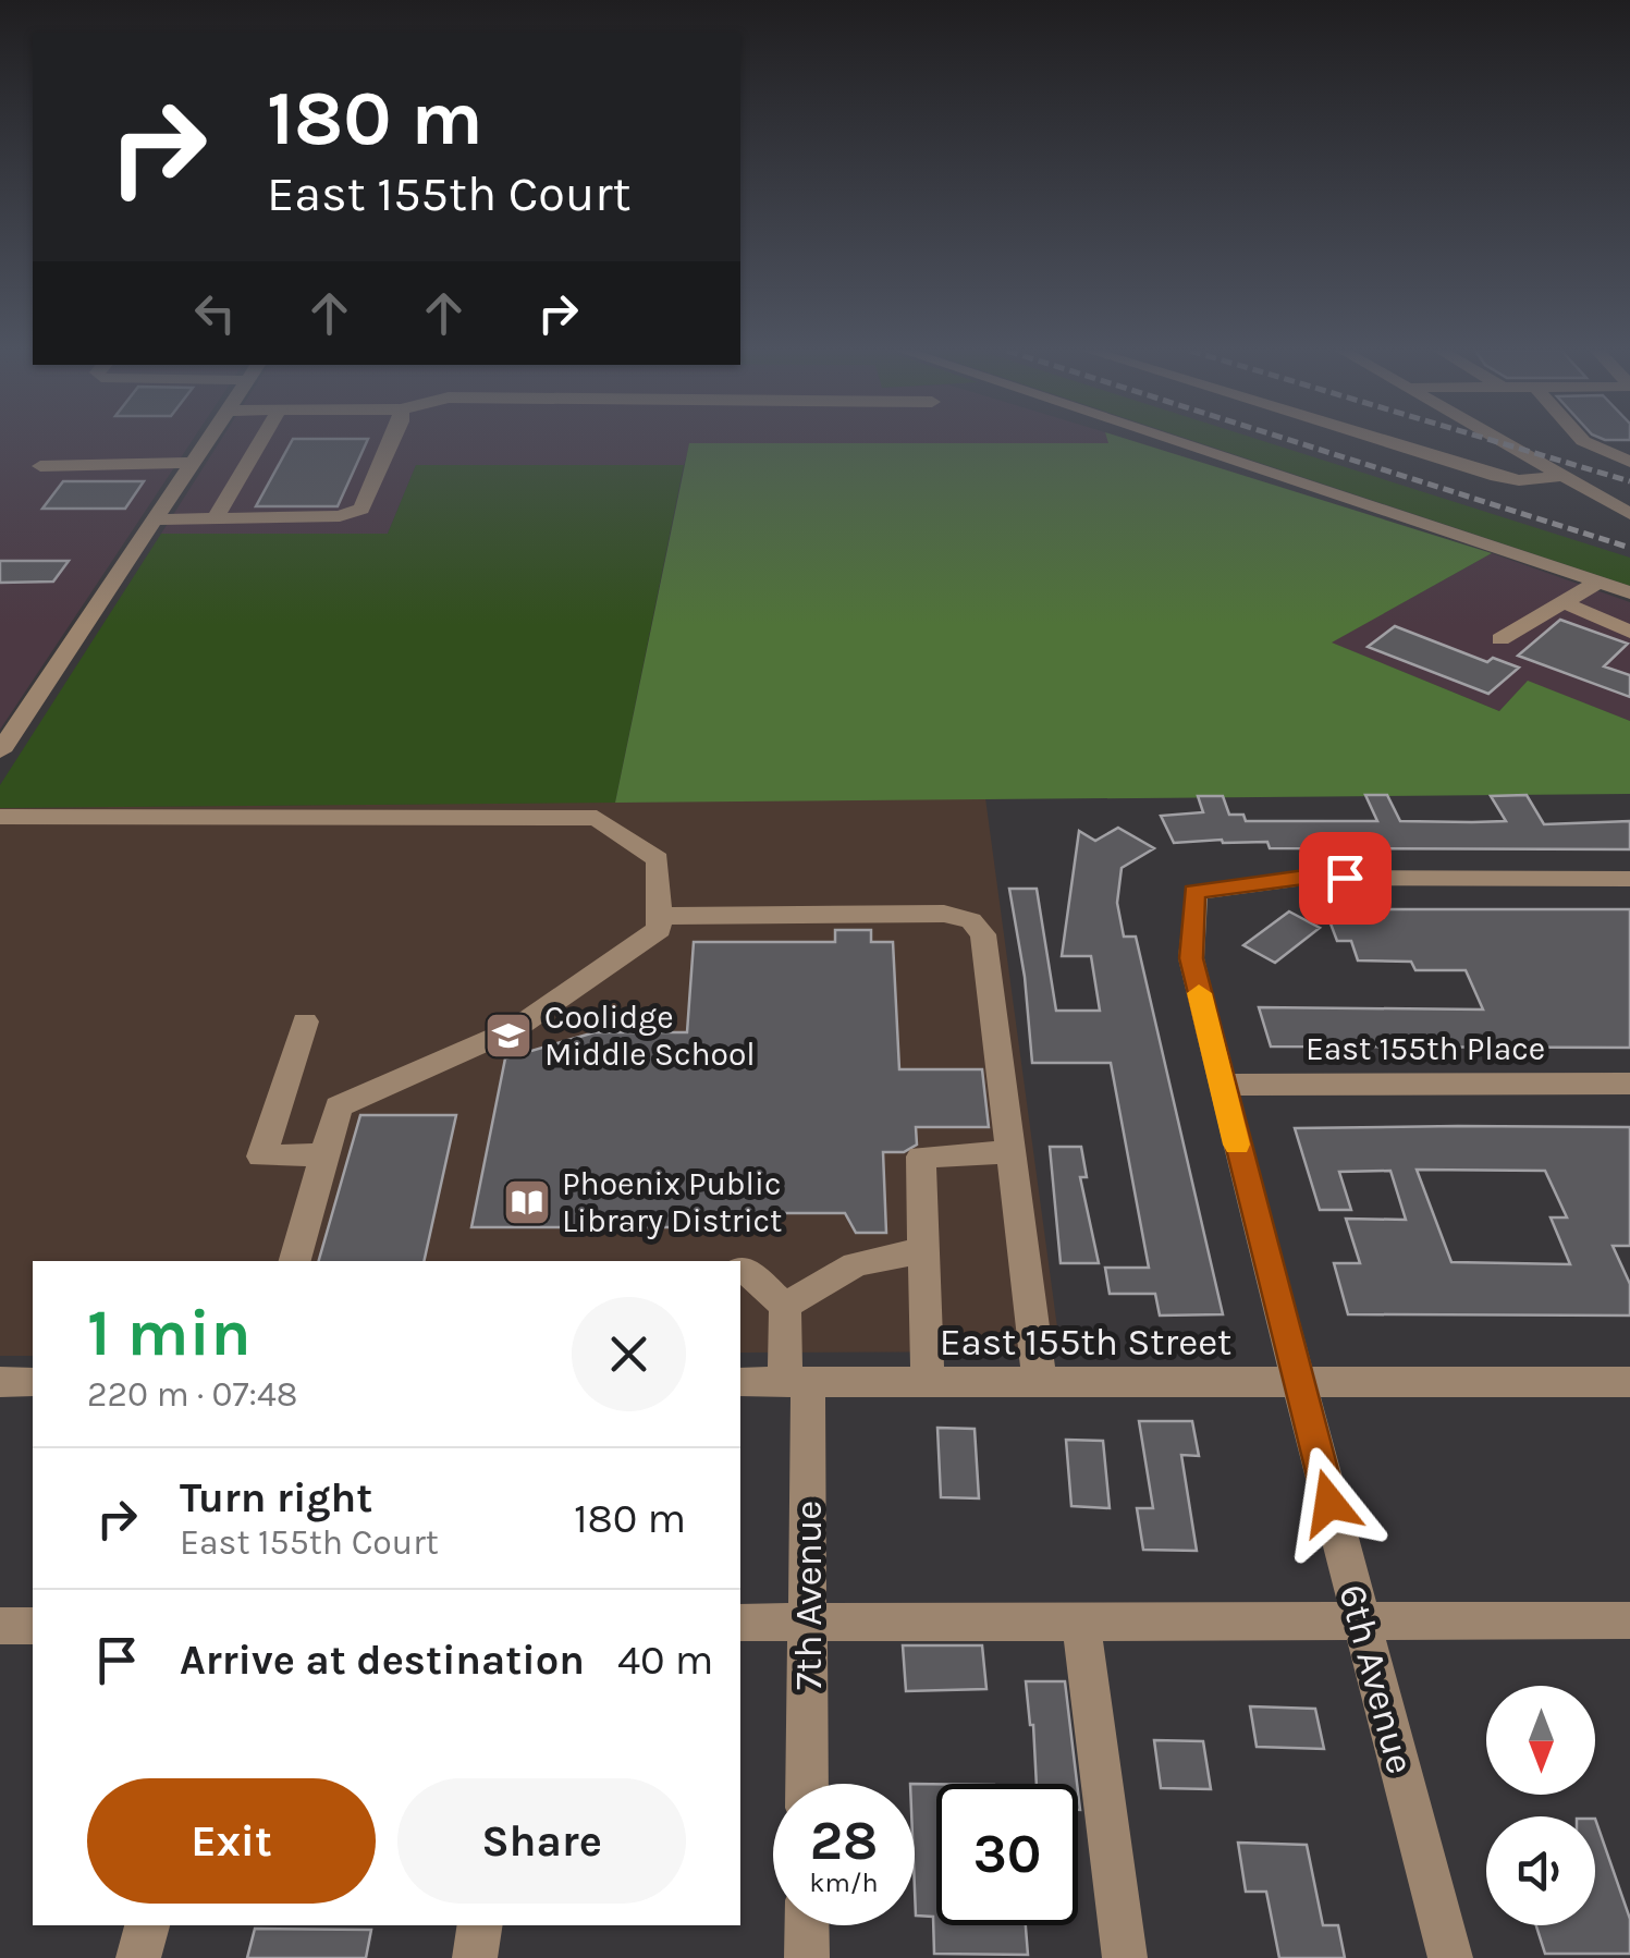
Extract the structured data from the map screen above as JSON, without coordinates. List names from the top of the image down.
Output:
{
  "streets": {
    "street": [
      "East 155th Place",
      "East 155th Street",
      "7th Avenue",
      "6th Avenue"
    ]
  },
  "crossings": [
    ["East 155th Place", "6th Avenue"],
    ["East 155th Street", "7th Avenue"],
    ["East 155th Street", "6th Avenue"]
  ],
  "places": {
    "school or university": ["Coolidge Middle School"],
    "library": ["Phoenix Public Library District"]
  },
  "north": "bottom",
  "page": {
    "turn": ["180 m", "East 155th Court"],
    "heading": ["1 min", "220 m · 07:48"],
    "list": [
      {
        "name": "Turn right",
        "note": "East 155th Court",
        "value": "180 m"
      },
      {
        "name": "Arrive at destination",
        "value": "40 m"
      }
    ],
    "buttons": ["Exit", "Share"],
    "speed": "28 km/h",
    "limit": "30"
  }
}
